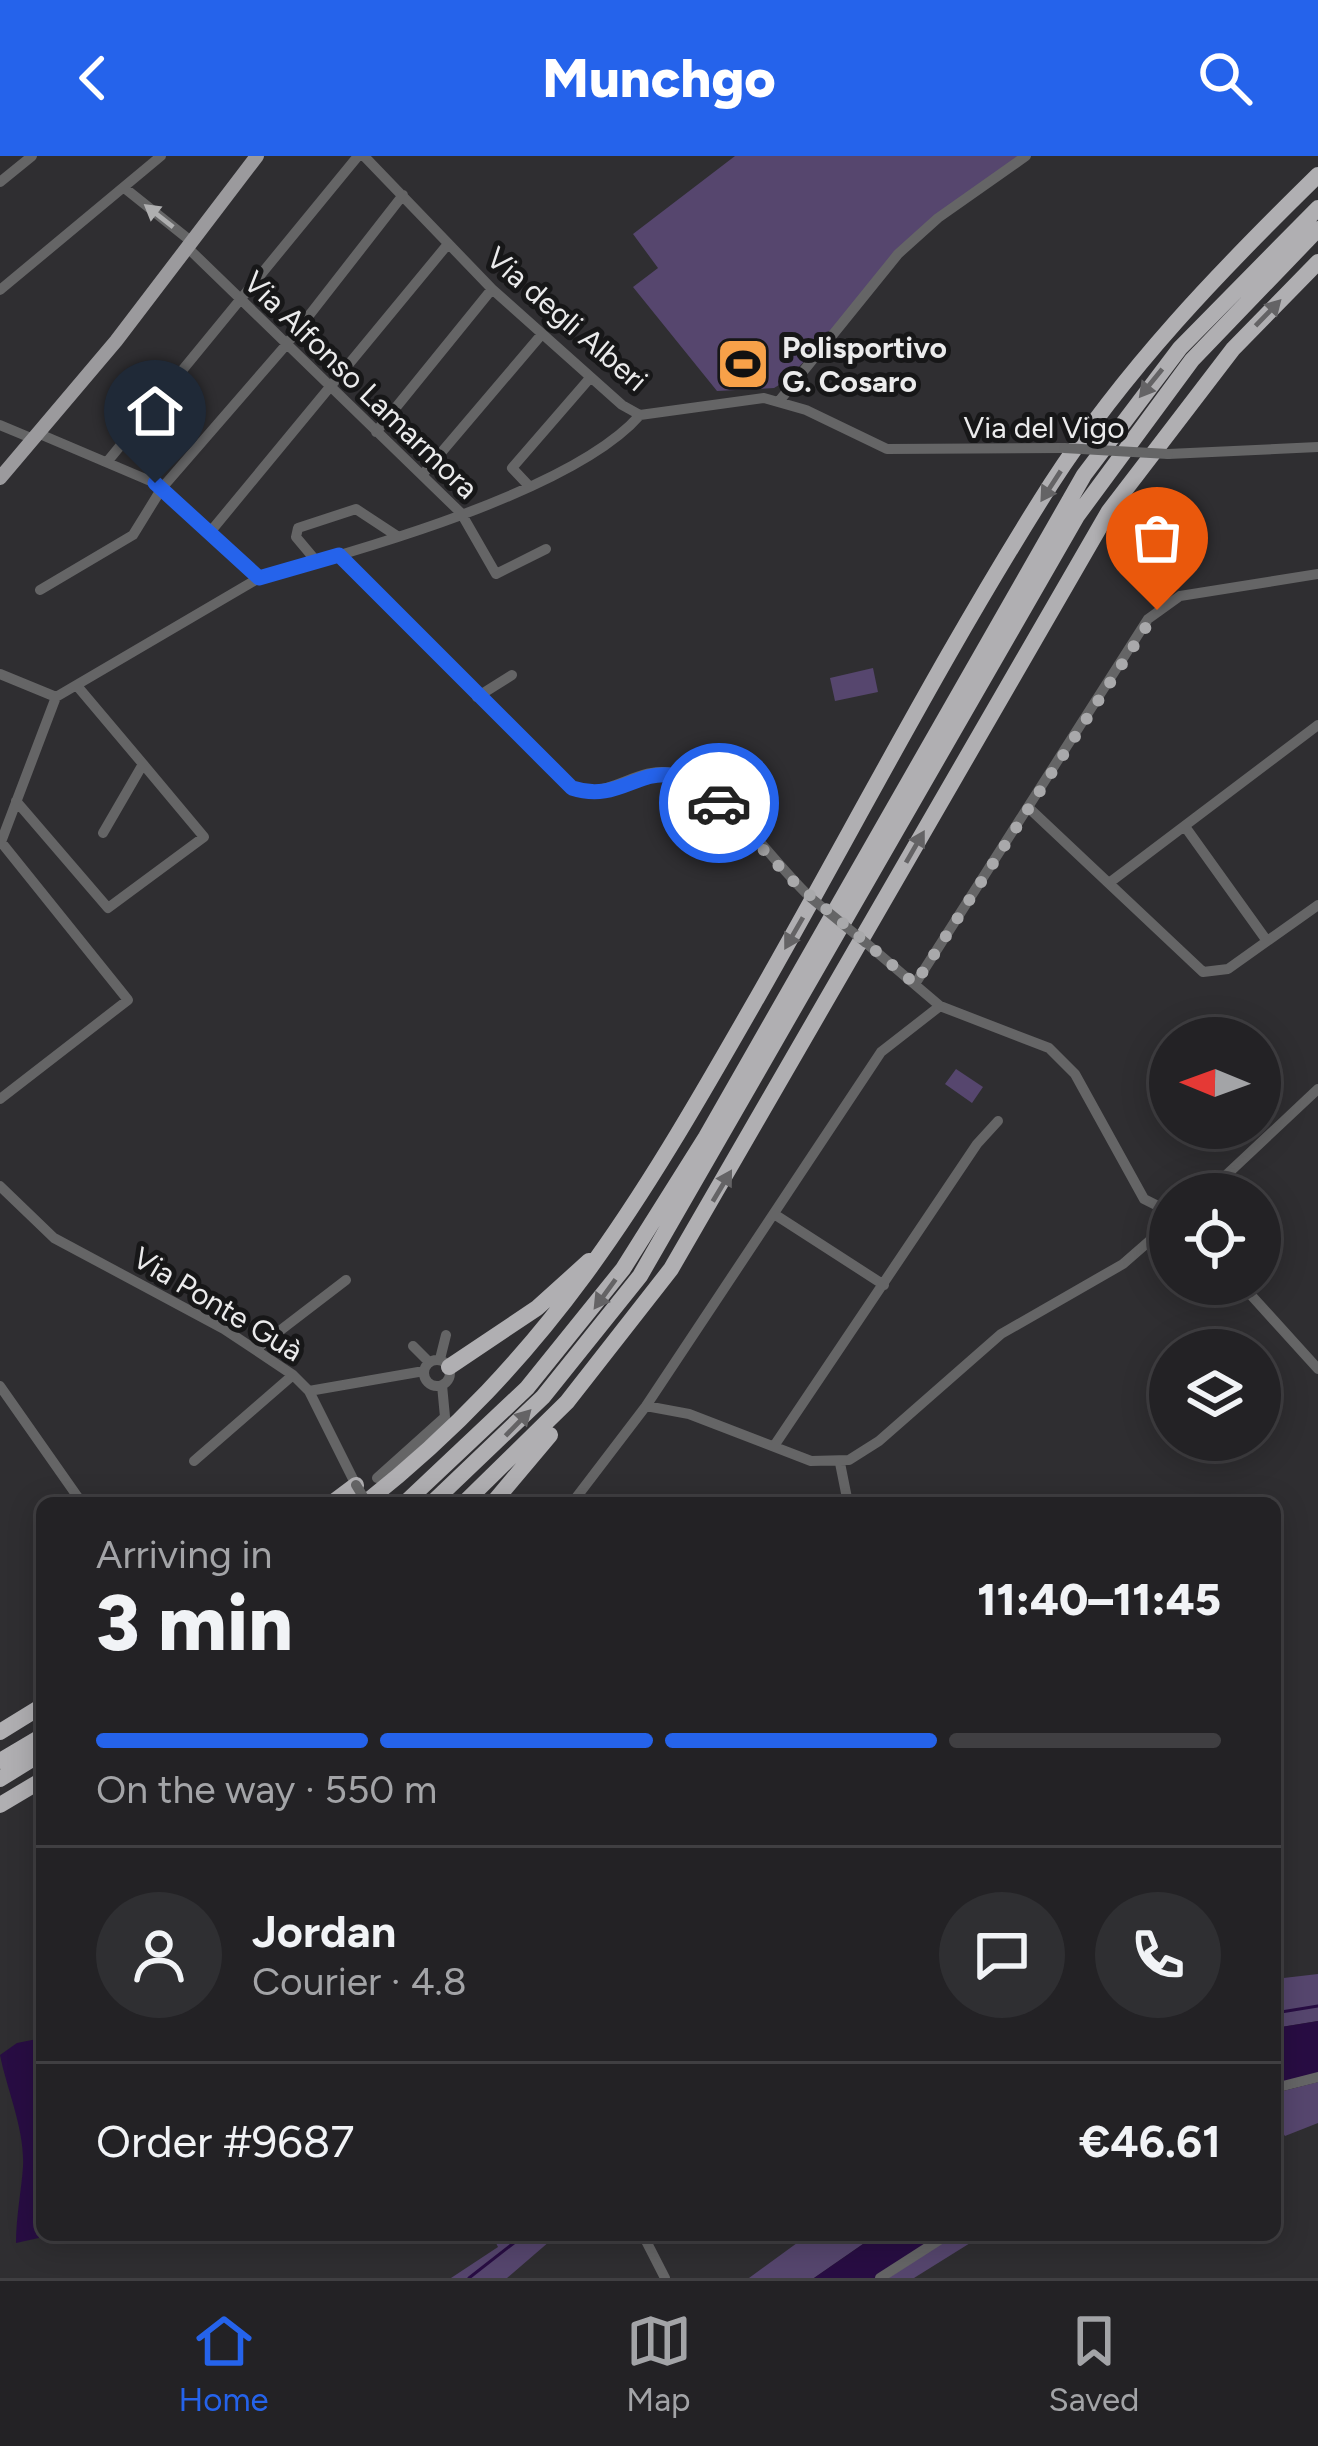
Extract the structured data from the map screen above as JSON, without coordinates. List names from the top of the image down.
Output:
{
  "streets": {
    "street": [
      "Via degli Alberi",
      "Via Alfonso Lamarmora",
      "Via del Vigo",
      "Via Ponte Guà"
    ]
  },
  "crossings": [
    ["Via degli Alberi", "Via del Vigo"]
  ],
  "places": {
    "sports": ["Polisportivo G. Cosaro"]
  },
  "north": "left",
  "page": {
    "header": "Munchgo",
    "heading": ["3 min", "Arriving in", "11:40–11:45"],
    "panel": [
      "Jordan",
      "Courier · 4.8",
      "Order #9687",
      "€46.61"
    ],
    "bar": "On the way · 550 m",
    "tabs": ["Home", "Map", "Saved"]
  }
}
